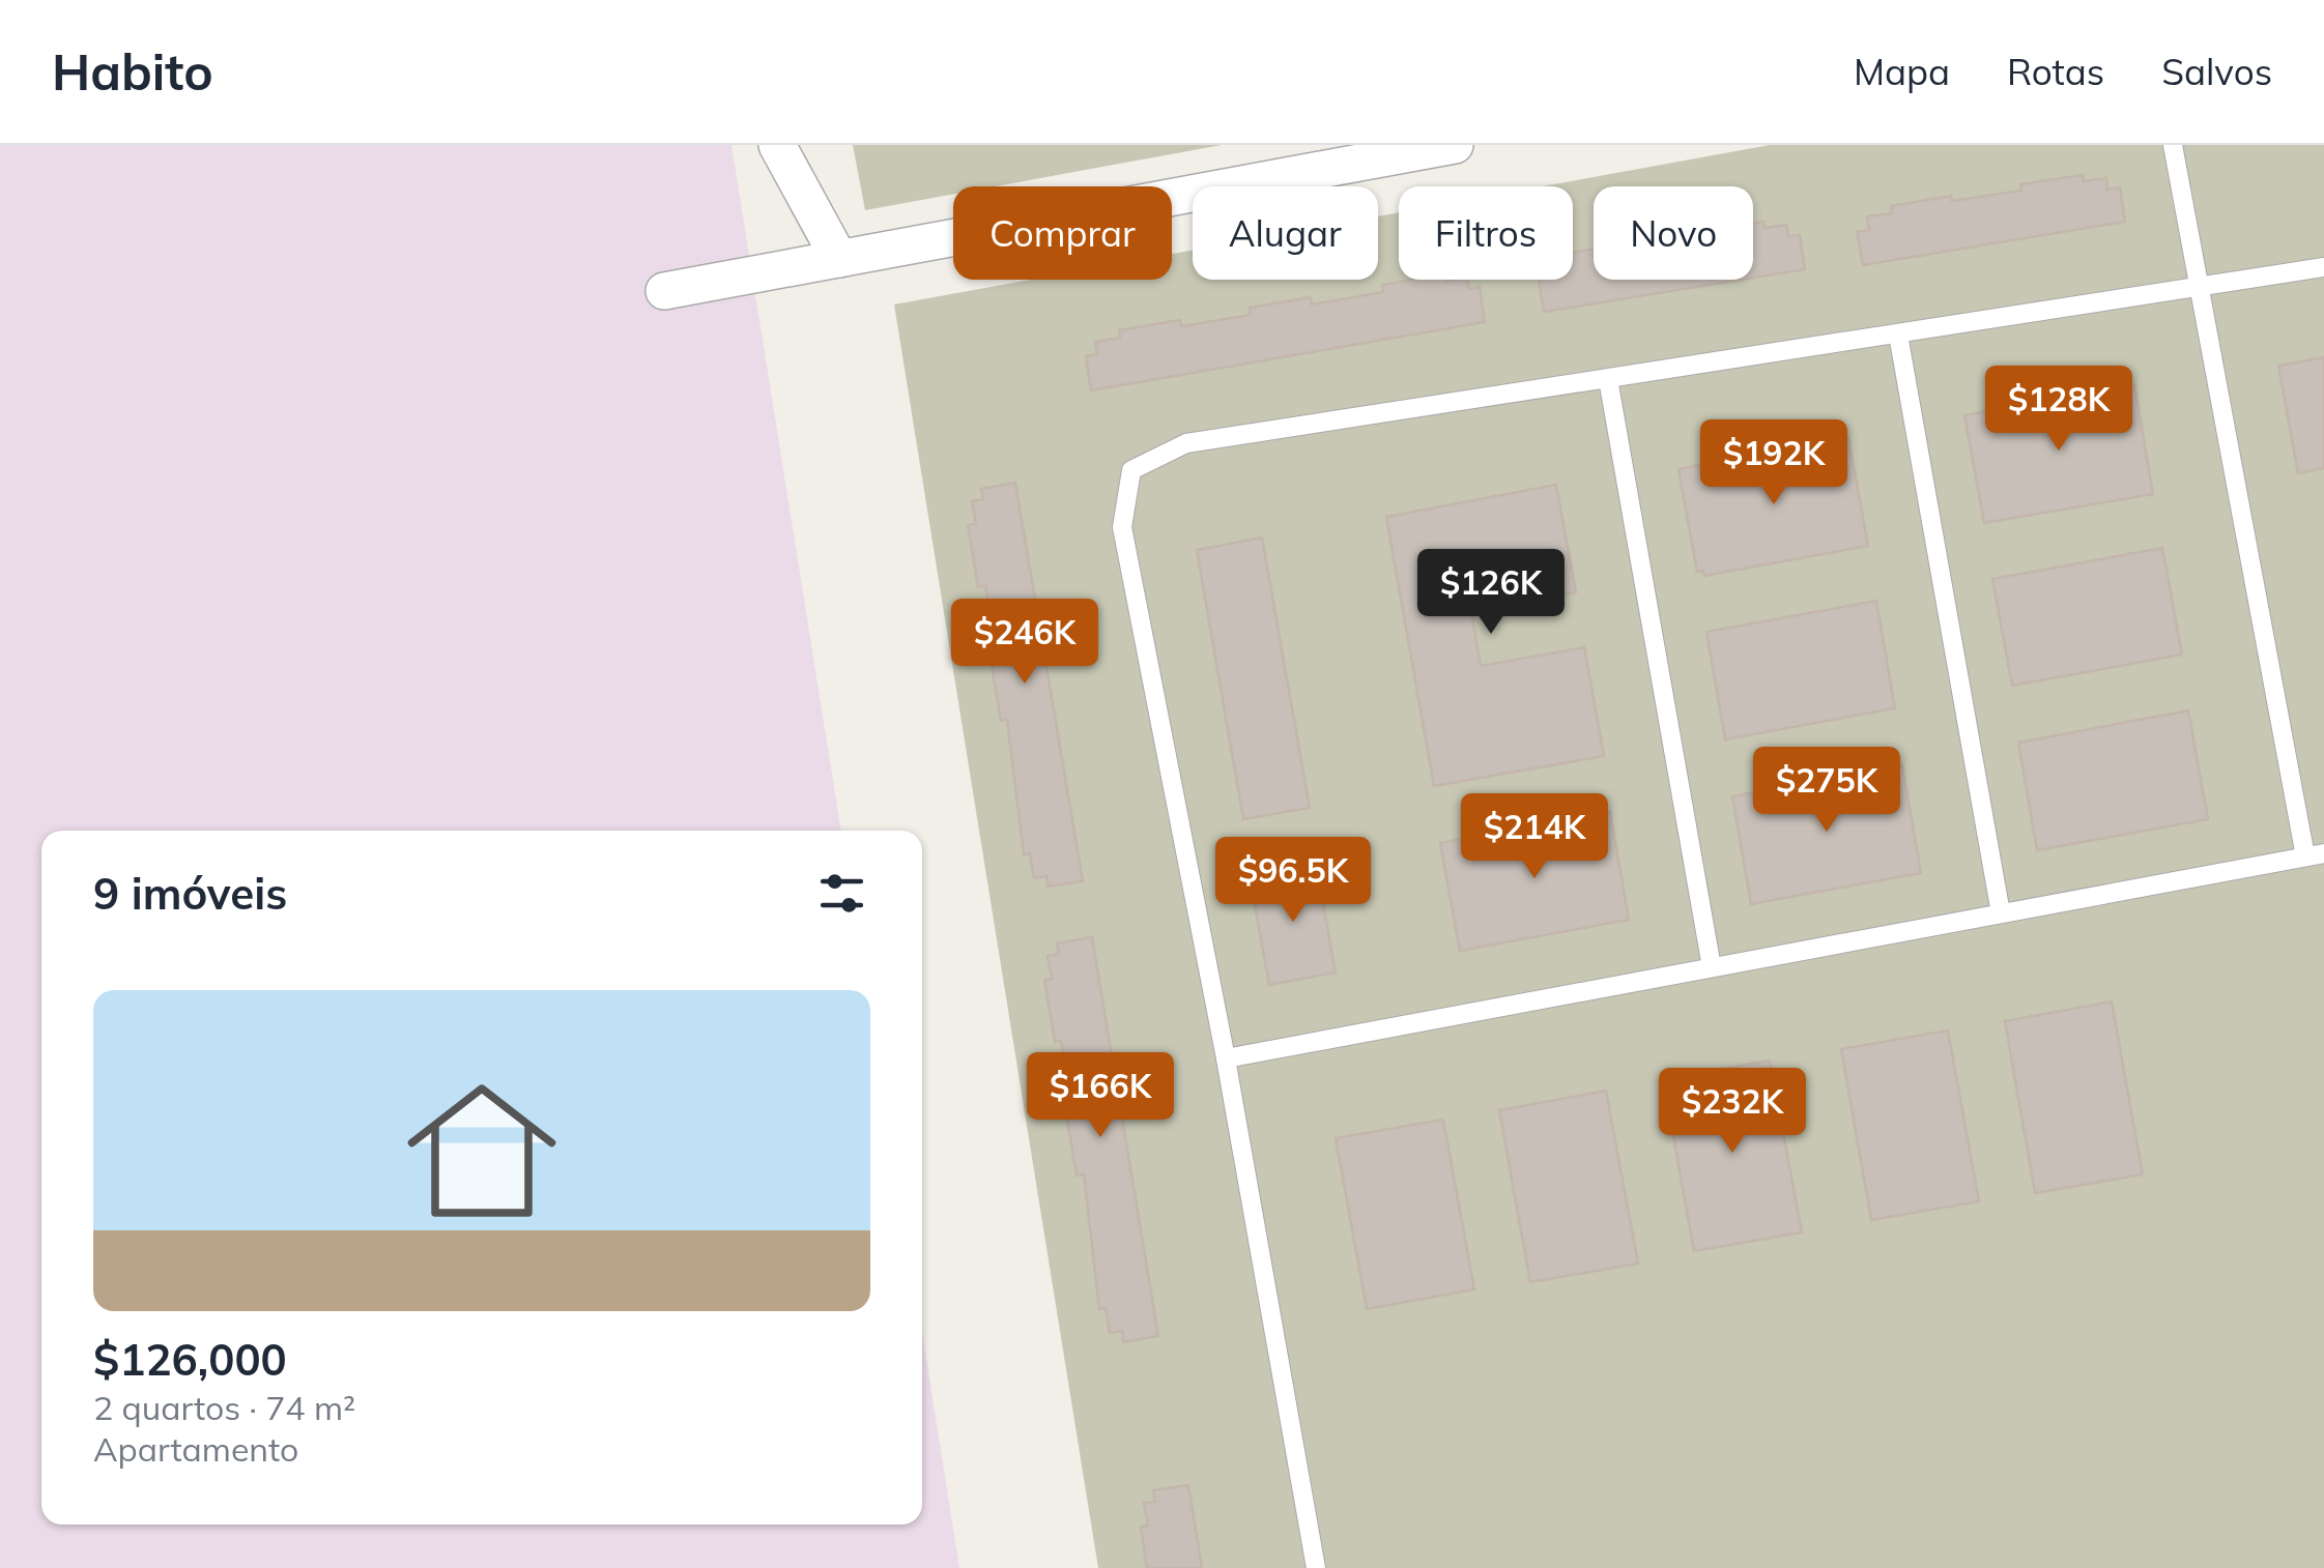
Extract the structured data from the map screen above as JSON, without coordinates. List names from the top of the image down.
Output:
{
  "page": {
    "header": "Habito",
    "nav": ["Mapa", "Rotas", "Salvos"],
    "chip": [
      "Comprar",
      "Alugar",
      "Filtros",
      "Novo"
    ],
    "price": [
      "$128K",
      "$192K",
      "$126K",
      "$246K",
      "$275K",
      "$214K",
      "$96.5K",
      "$166K",
      "$232K"
    ],
    "heading": "9 imóveis",
    "list": [
      {
        "name": "$126,000",
        "note": "2 quartos · 74 m² · Apartamento"
      }
    ]
  }
}
